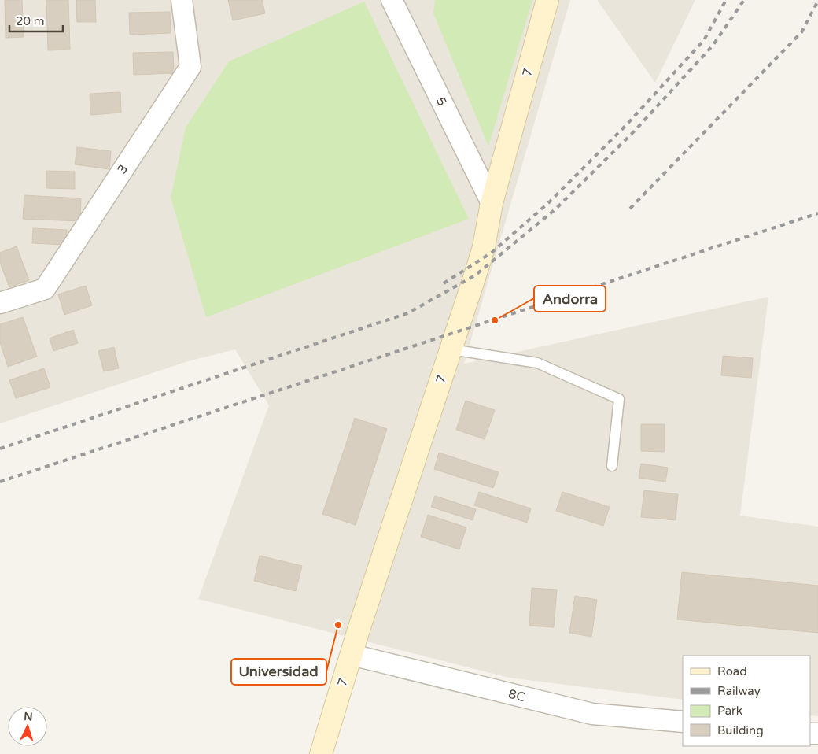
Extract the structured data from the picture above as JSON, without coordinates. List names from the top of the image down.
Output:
{
  "streets": {
    "street": [
      "7",
      "5",
      "3",
      "8C"
    ]
  },
  "crossings": [
    ["7", "5"],
    ["7", "8C"]
  ],
  "places": ["Andorra", "Universidad"],
  "legend": [
    "Road",
    "Railway",
    "Park",
    "Building"
  ],
  "scale_bar": "20 m",
  "north": "top"
}
